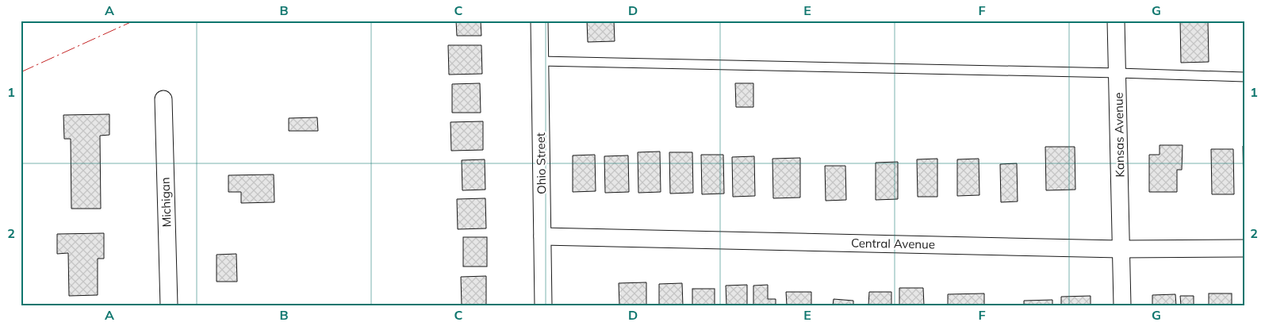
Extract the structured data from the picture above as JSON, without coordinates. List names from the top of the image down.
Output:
{
  "streets": {
    "street": [
      "Kansas Avenue",
      "Ohio Street",
      "Michigan",
      "Central Avenue"
    ]
  },
  "crossings": [
    ["Kansas Avenue", "Central Avenue"],
    ["Ohio Street", "Central Avenue"]
  ],
  "grid": {
    "columns": [
      "A",
      "B",
      "C",
      "D",
      "E",
      "F",
      "G"
    ],
    "rows": ["1", "2"]
  }
}
